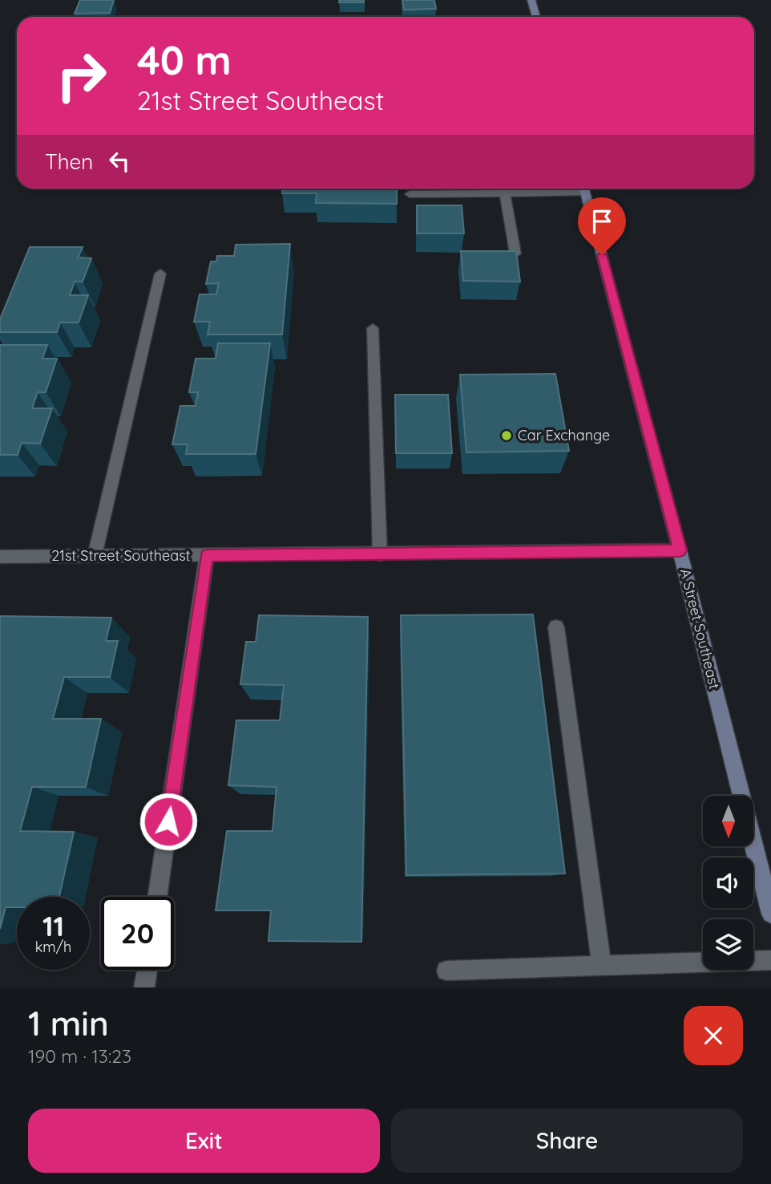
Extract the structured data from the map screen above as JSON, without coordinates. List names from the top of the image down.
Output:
{
  "streets": {
    "main road": ["A Street Southeast"],
    "street": ["21st Street Southeast"]
  },
  "crossings": [
    ["21st Street Southeast", "A Street Southeast"]
  ],
  "places": ["Car Exchange"],
  "north": "bottom",
  "page": {
    "turn": ["40 m", "21st Street Southeast"],
    "then": "Then",
    "speed": "11 km/h",
    "limit": "20",
    "heading": ["1 min", "190 m · 13:23"],
    "buttons": ["Exit", "Share"]
  }
}
